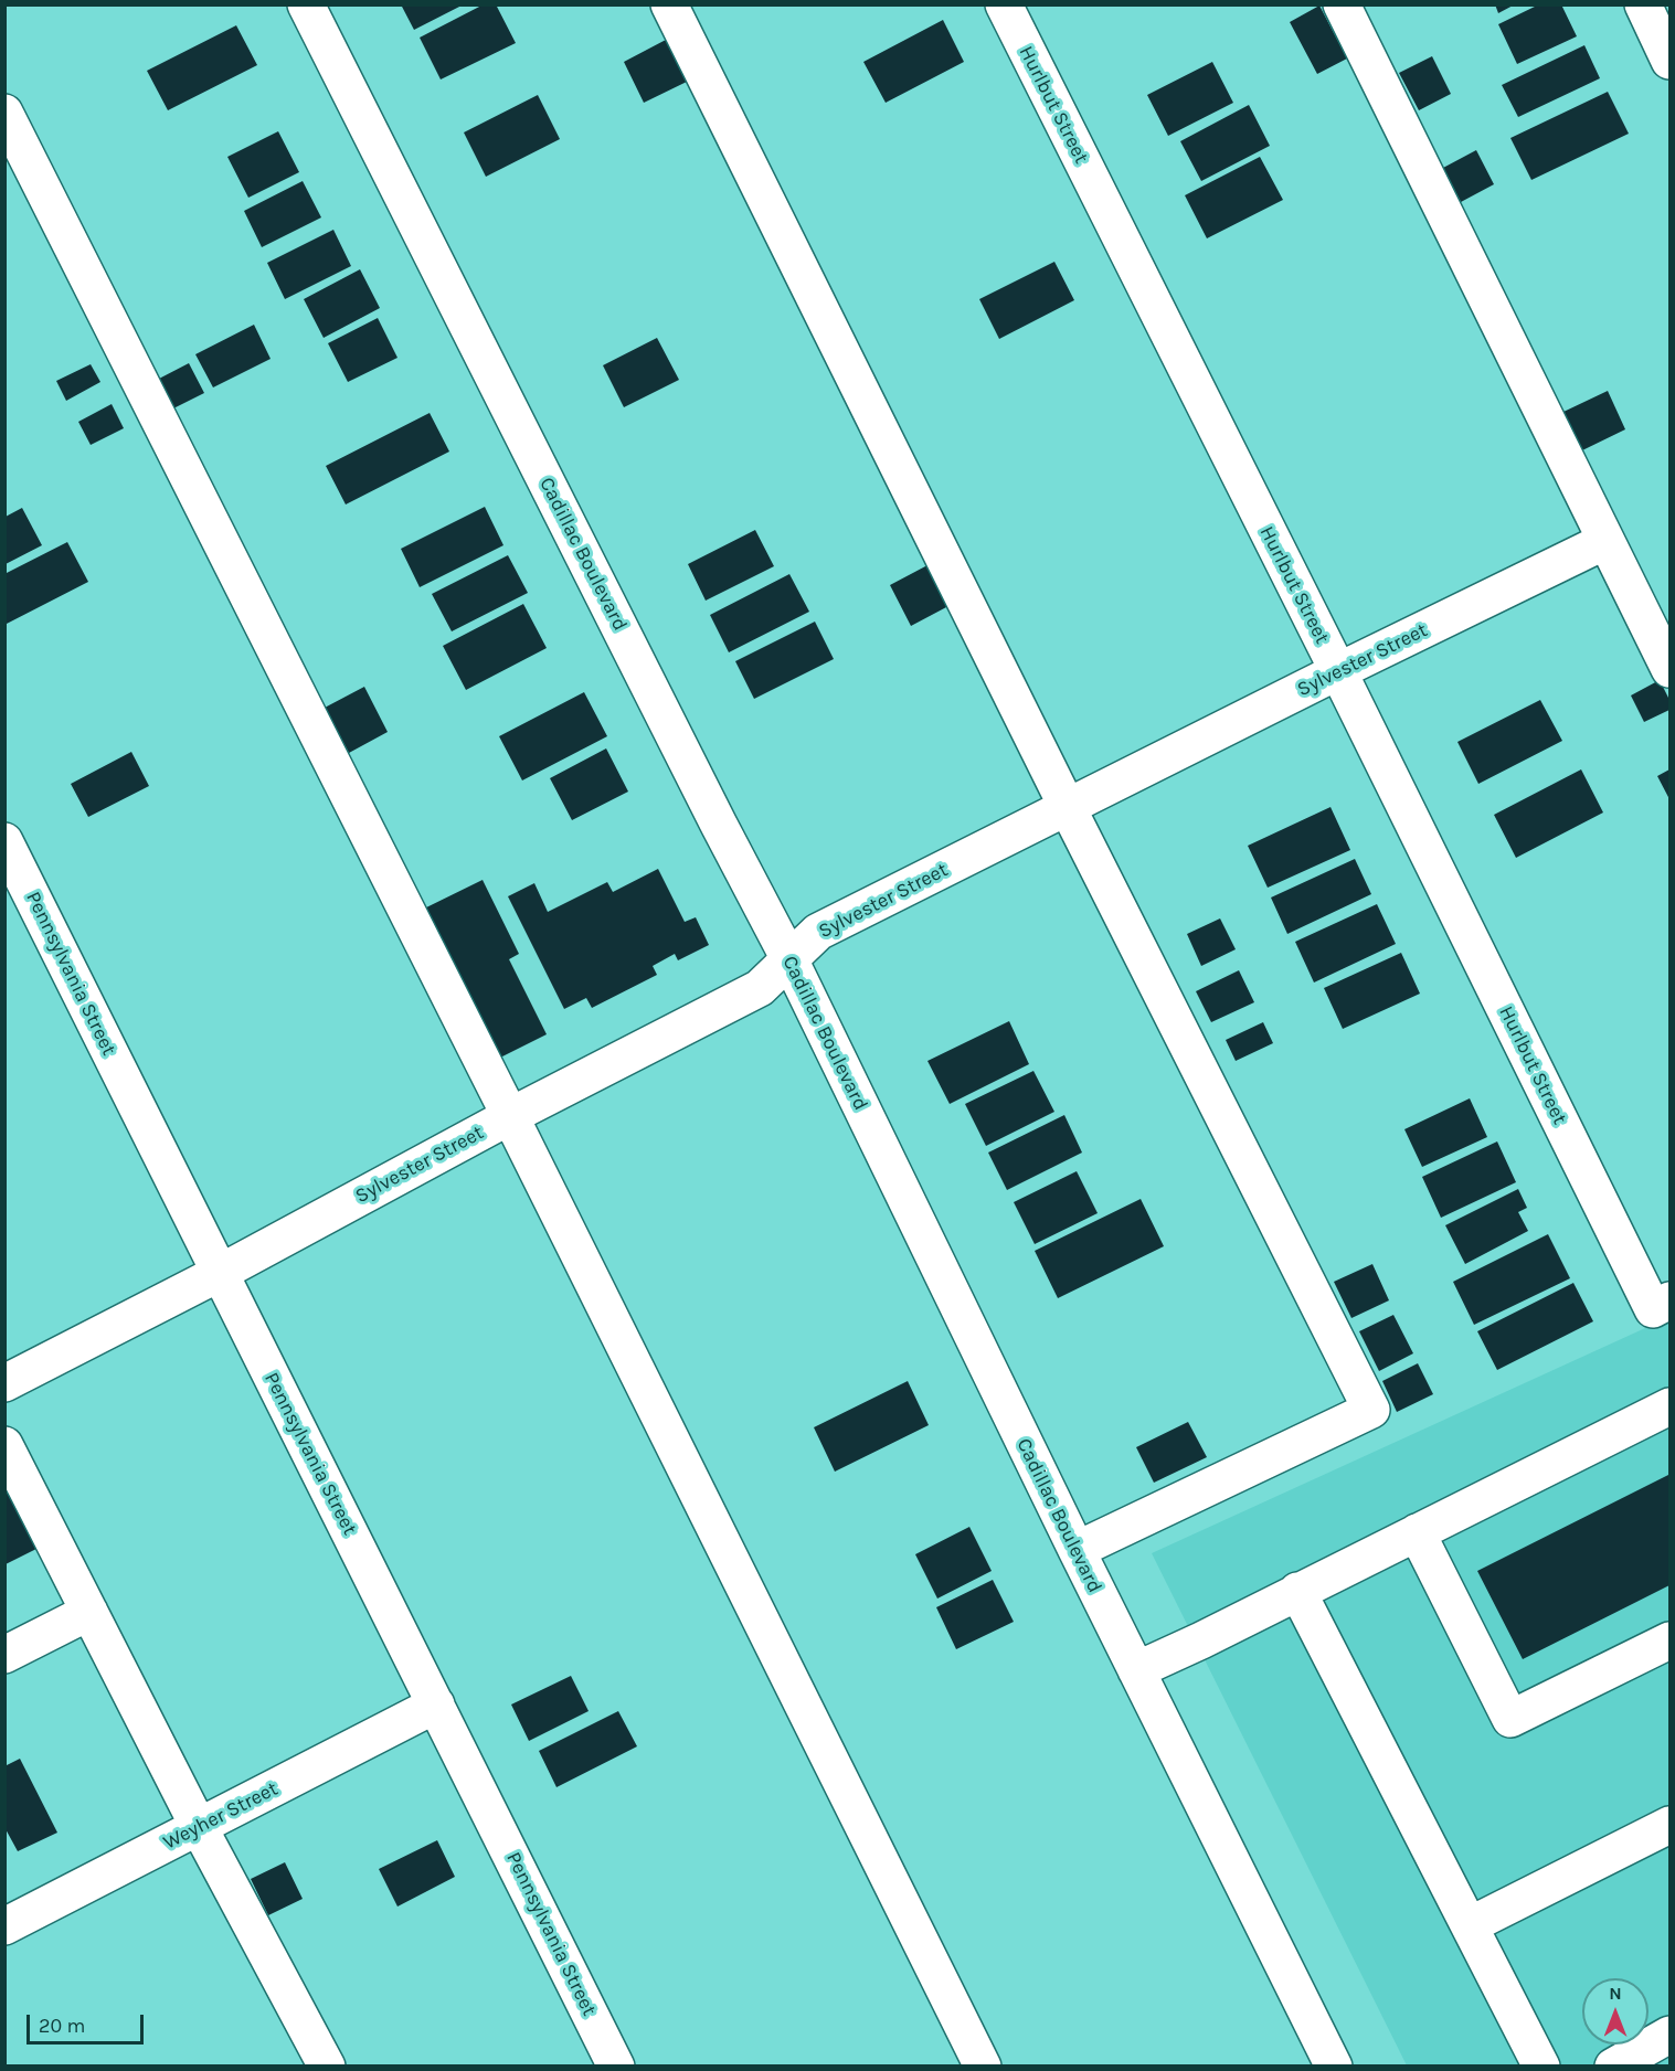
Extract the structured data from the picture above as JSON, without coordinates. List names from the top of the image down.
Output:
{
  "streets": {
    "street": [
      "Hurlbut Street",
      "Cadillac Boulevard",
      "Sylvester Street",
      "Pennsylvania Street",
      "Weyher Street"
    ]
  },
  "crossings": [
    ["Hurlbut Street", "Sylvester Street"],
    ["Cadillac Boulevard", "Sylvester Street"],
    ["Sylvester Street", "Pennsylvania Street"],
    ["Pennsylvania Street", "Weyher Street"]
  ],
  "scale_bar": "20 m",
  "north": "top"
}
